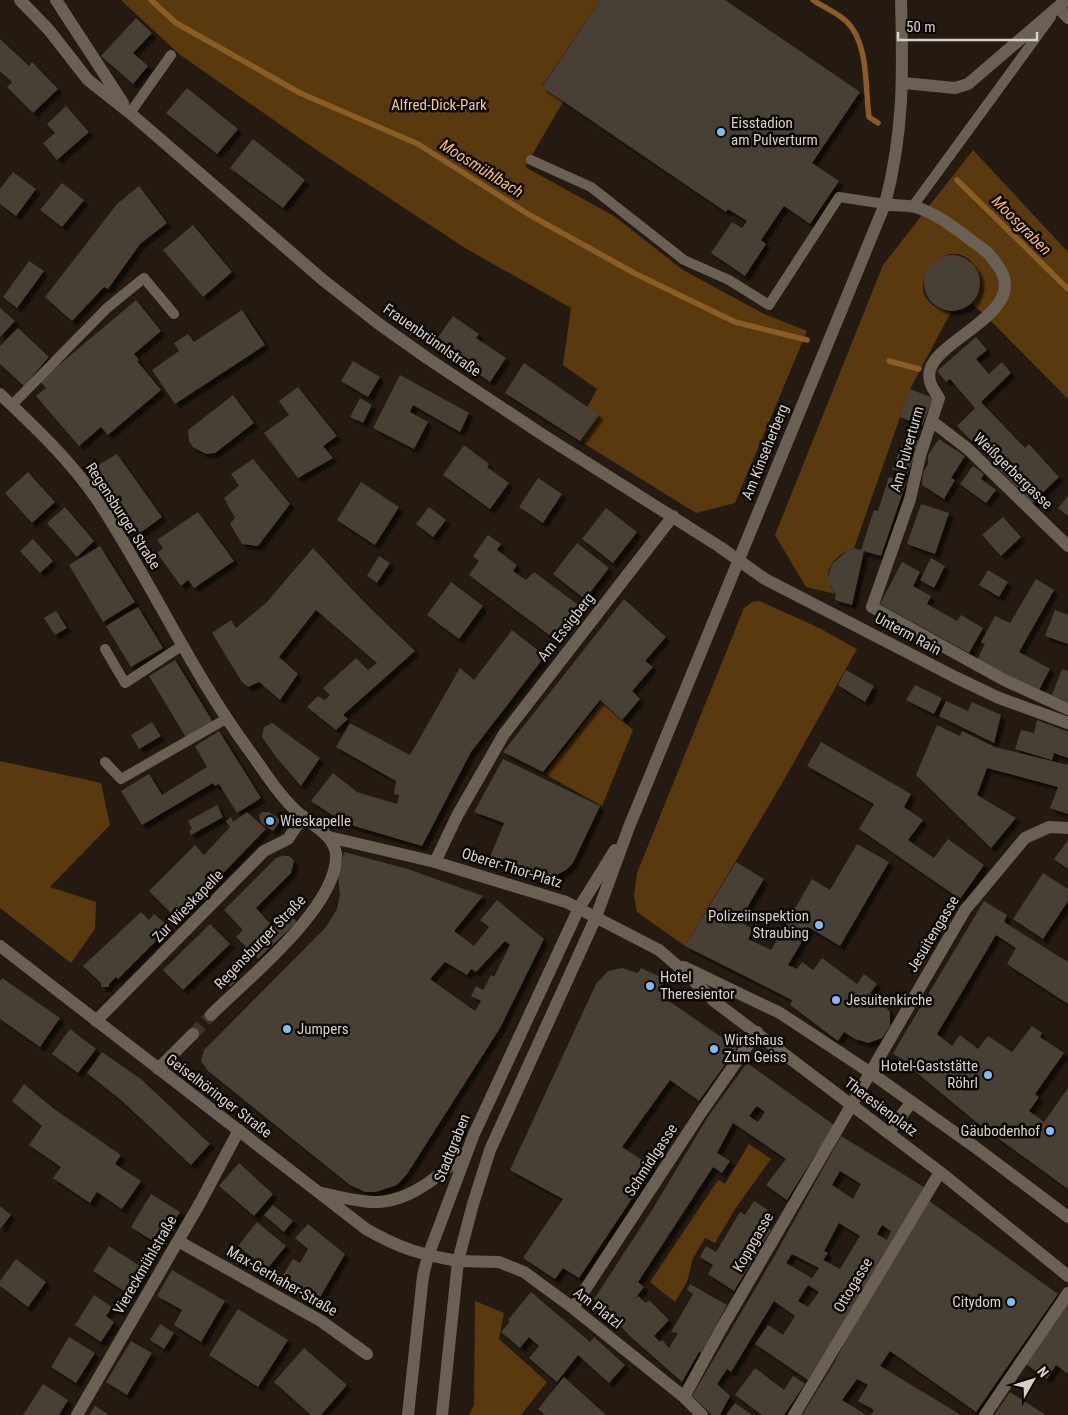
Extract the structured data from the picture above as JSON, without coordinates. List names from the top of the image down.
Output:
{
  "streets": {
    "street": [
      "Frauenbrünnlstraße",
      "Am Pulverturm",
      "Am Kinseherberg",
      "Weißgerbergasse",
      "Regensburger Straße",
      "Am Essigberg",
      "Unterm Rain",
      "Oberer-Thor-Platz",
      "Zur Wieskapelle",
      "Jesuitengasse",
      "Geiselhöringer Straße",
      "Theresienplatz",
      "Stadtgraben",
      "Schmidlgasse",
      "Koppgasse",
      "Viereckmühlstraße",
      "Max-Gerhaher-Straße",
      "Ottogasse",
      "Am Platzl"
    ]
  },
  "crossings": [
    ["Frauenbrünnlstraße", "Am Kinseherberg"],
    ["Frauenbrünnlstraße", "Am Essigberg"],
    ["Frauenbrünnlstraße", "Unterm Rain"],
    ["Am Pulverturm", "Weißgerbergasse"],
    ["Am Kinseherberg", "Unterm Rain"],
    ["Am Kinseherberg", "Oberer-Thor-Platz"],
    ["Am Kinseherberg", "Theresienplatz"],
    ["Am Kinseherberg", "Stadtgraben"],
    ["Regensburger Straße", "Oberer-Thor-Platz"],
    ["Regensburger Straße", "Zur Wieskapelle"],
    ["Am Essigberg", "Oberer-Thor-Platz"],
    ["Oberer-Thor-Platz", "Theresienplatz"],
    ["Oberer-Thor-Platz", "Stadtgraben"],
    ["Zur Wieskapelle", "Geiselhöringer Straße"],
    ["Jesuitengasse", "Theresienplatz"],
    ["Jesuitengasse", "Koppgasse"],
    ["Geiselhöringer Straße", "Stadtgraben"],
    ["Geiselhöringer Straße", "Viereckmühlstraße"],
    ["Geiselhöringer Straße", "Am Platzl"],
    ["Theresienplatz", "Stadtgraben"],
    ["Theresienplatz", "Schmidlgasse"],
    ["Theresienplatz", "Koppgasse"],
    ["Theresienplatz", "Ottogasse"],
    ["Stadtgraben", "Am Platzl"],
    ["Schmidlgasse", "Am Platzl"],
    ["Koppgasse", "Am Platzl"],
    ["Viereckmühlstraße", "Max-Gerhaher-Straße"]
  ],
  "water": ["Moosmühlbach", "Moosgraben"],
  "parks": ["Alfred-Dick-Park"],
  "places": [
    "Eisstadion am Pulverturm",
    "Wieskapelle",
    "Polizeiinspektion Straubing",
    "Hotel Theresientor",
    "Jesuitenkirche",
    "Jumpers",
    "Wirtshaus Zum Geiss",
    "Hotel-Gaststätte Röhrl",
    "Gäubodenhof",
    "Citydom"
  ],
  "scale_bar": "50 m",
  "north": "top right"
}
